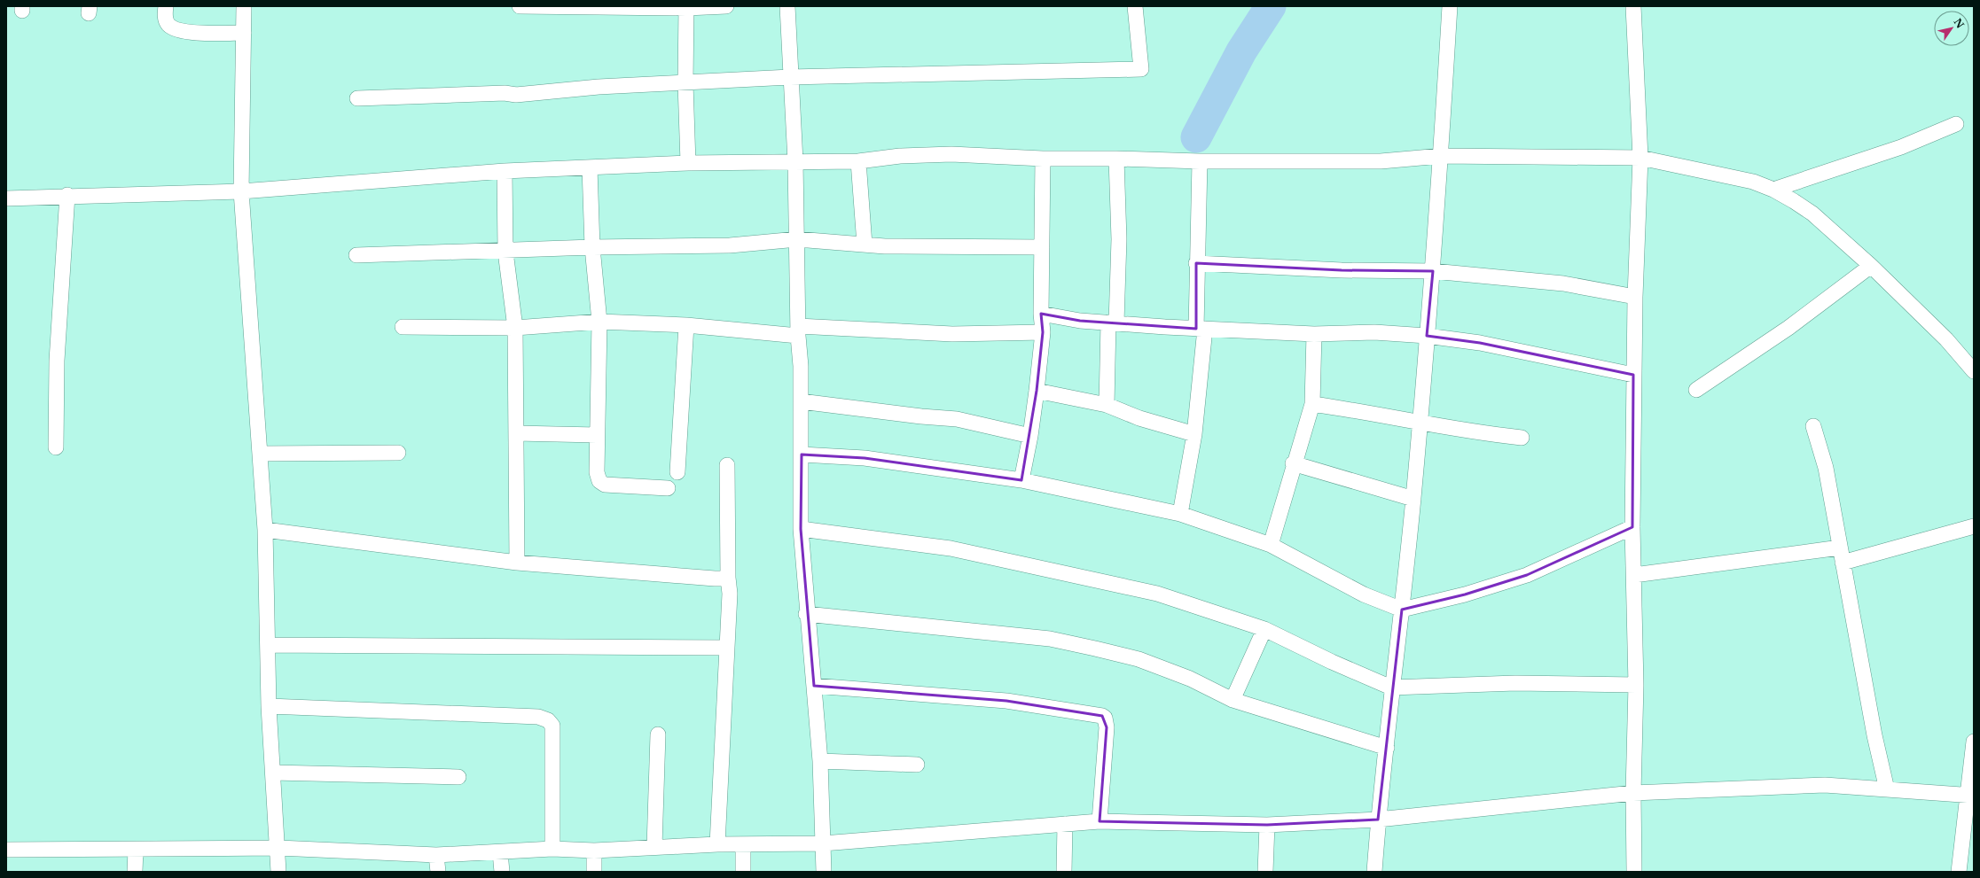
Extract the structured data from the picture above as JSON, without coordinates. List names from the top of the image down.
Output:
{
  "north": "top right"
}
